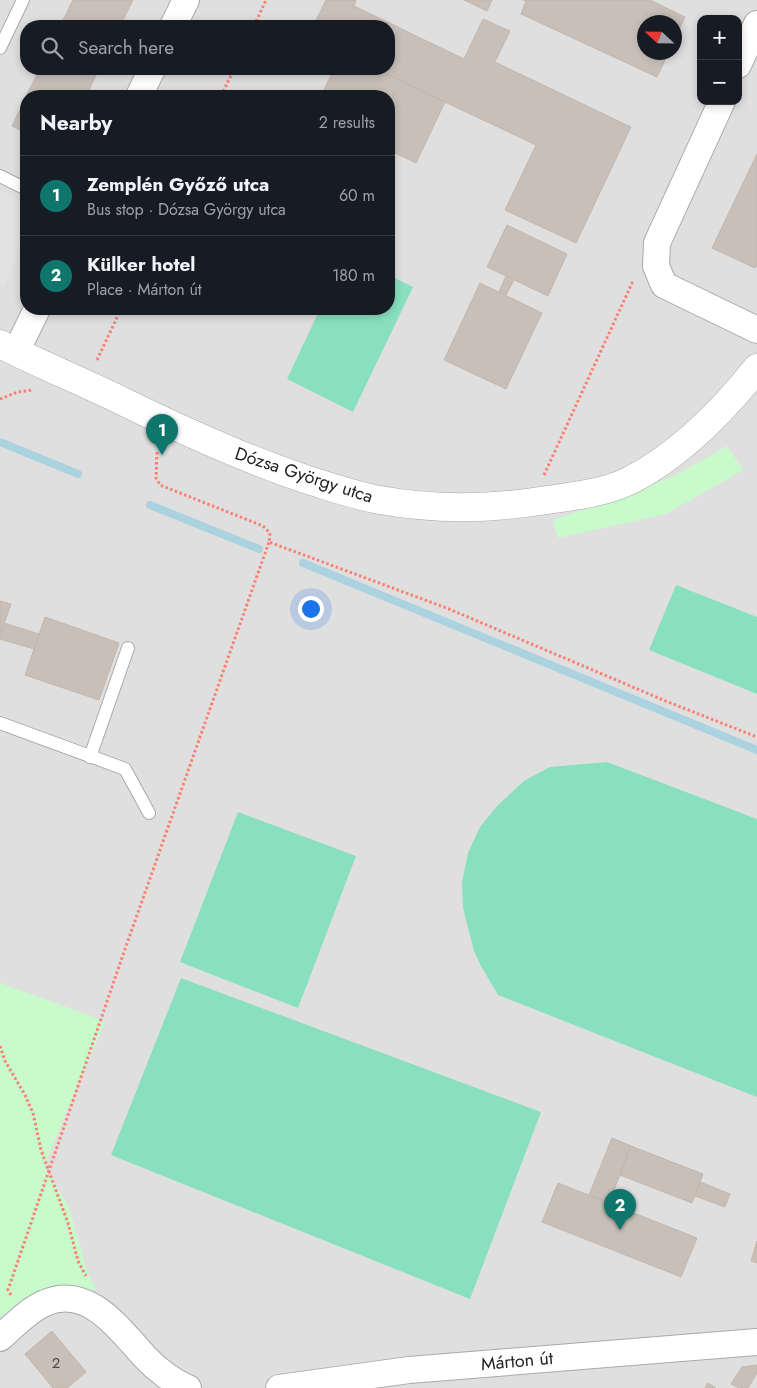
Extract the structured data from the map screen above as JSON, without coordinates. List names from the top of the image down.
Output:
{
  "streets": {
    "street": ["Dózsa György utca", "Márton út"]
  },
  "house_numbers": ["2"],
  "north": "left",
  "page": {
    "map_buttons": ["+", "−"],
    "search": "Search here",
    "heading": ["Nearby", "2 results"],
    "list": [
      {
        "mark": "1",
        "name": "Zemplén Győző utca",
        "note": "Bus stop · Dózsa György utca",
        "value": "60 m"
      },
      {
        "mark": "2",
        "name": "Külker hotel",
        "note": "Place · Márton út",
        "value": "180 m"
      }
    ],
    "pins": ["1", "2"]
  }
}
